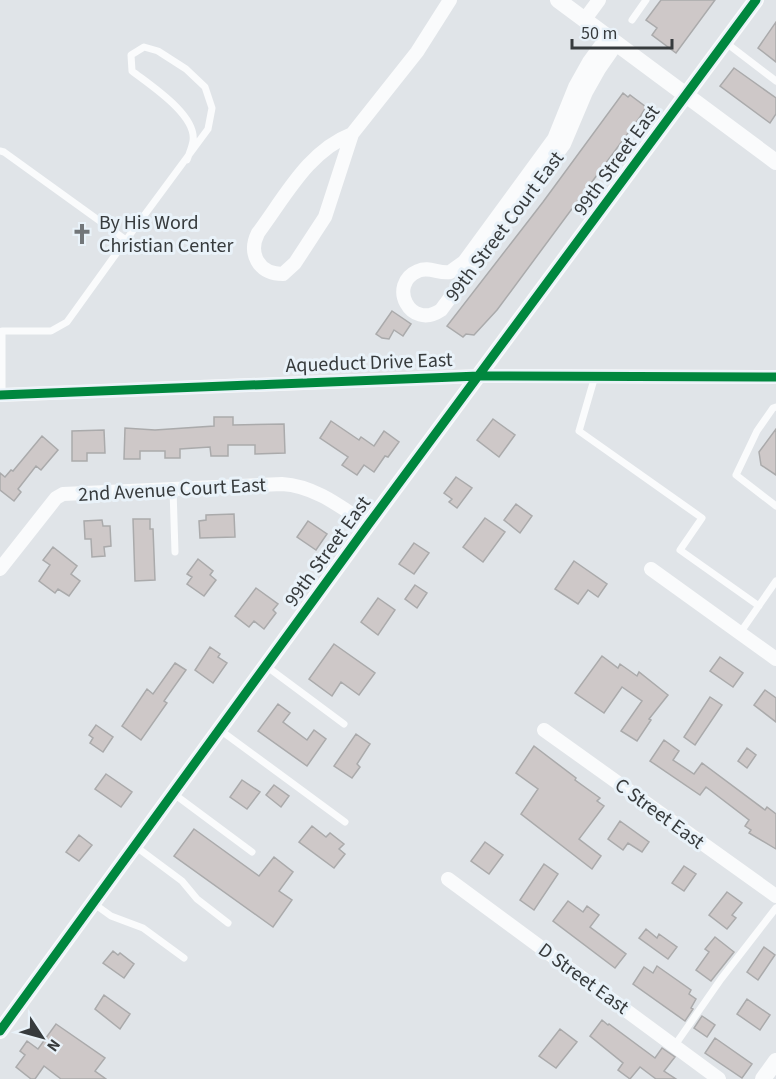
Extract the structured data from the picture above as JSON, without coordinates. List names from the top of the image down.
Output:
{
  "streets": {
    "street": [
      "99th Street East",
      "99th Street Court East",
      "Aqueduct Drive East",
      "2nd Avenue Court East",
      "C Street East",
      "D Street East"
    ]
  },
  "crossings": [
    ["99th Street East", "Aqueduct Drive East"],
    ["99th Street East", "2nd Avenue Court East"]
  ],
  "places": {
    "church": ["By His Word Christian Center"]
  },
  "scale_bar": "50 m",
  "north": "bottom right"
}
